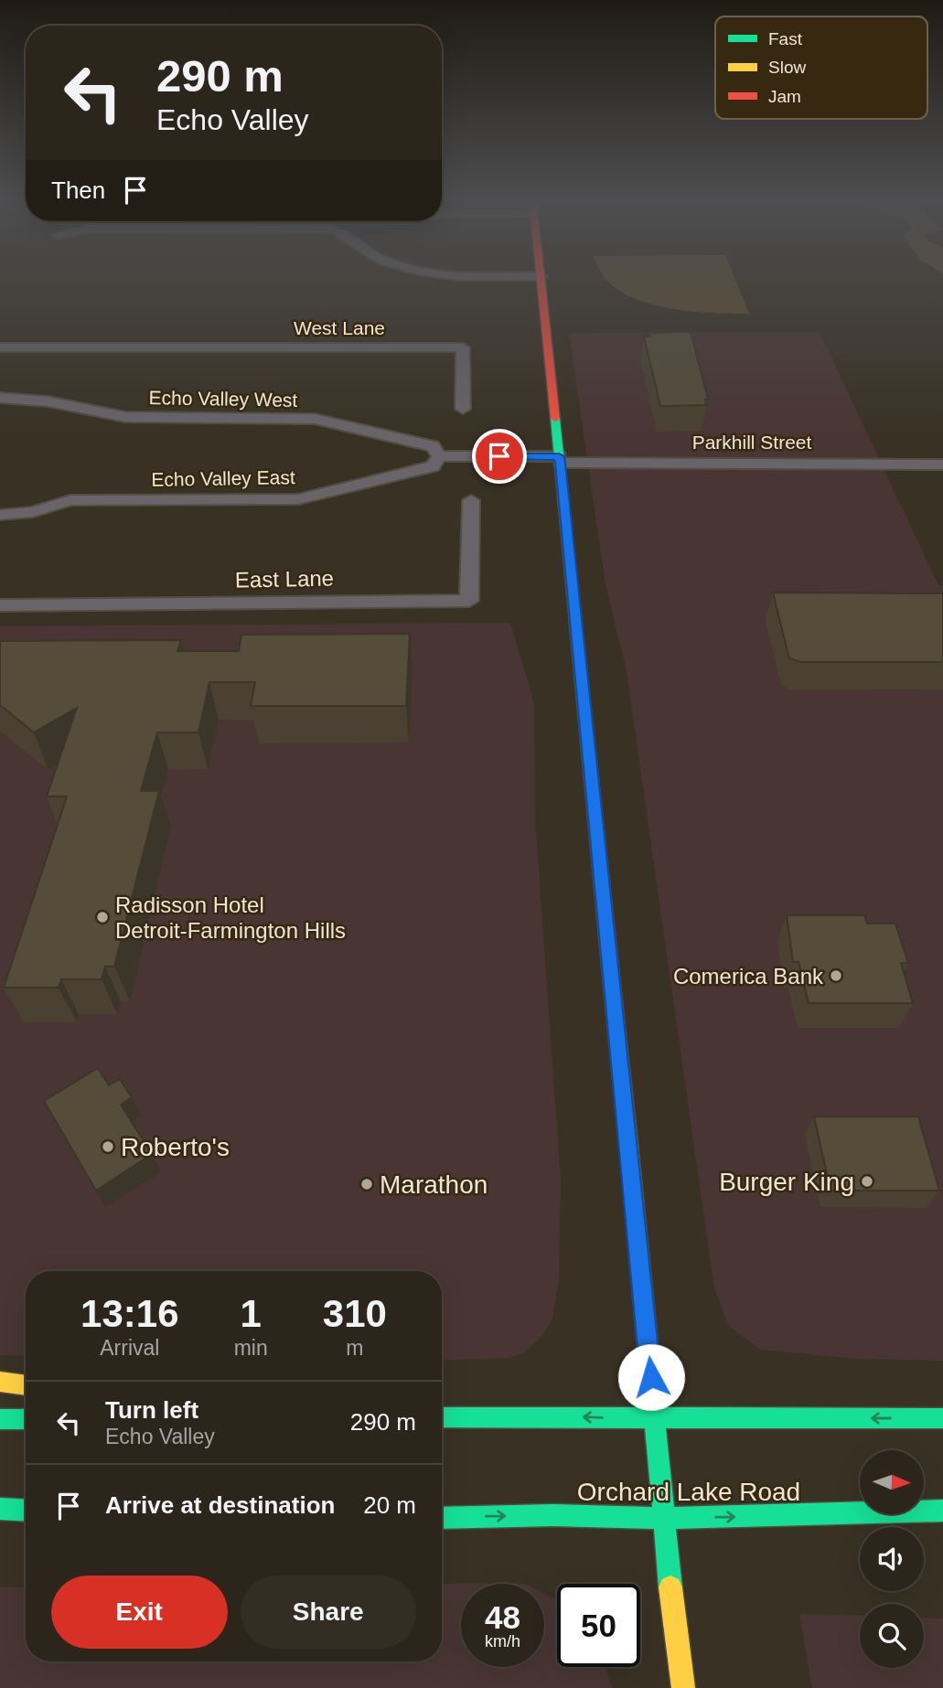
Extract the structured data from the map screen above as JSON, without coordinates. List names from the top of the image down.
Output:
{
  "streets": {
    "main road": ["Orchard Lake Road"],
    "street": [
      "West Lane",
      "Echo Valley West",
      "Parkhill Street",
      "Echo Valley East",
      "East Lane"
    ]
  },
  "crossings": [
    ["Echo Valley West", "Parkhill Street"],
    ["Echo Valley West", "Echo Valley East"],
    ["Parkhill Street", "Echo Valley East"]
  ],
  "places": [
    "Radisson Hotel Detroit-Farmington Hills",
    "Comerica Bank",
    "Roberto's",
    "Burger King",
    "Marathon"
  ],
  "legend": ["Fast", "Slow", "Jam"],
  "north": "right",
  "page": {
    "turn": ["290 m", "Echo Valley"],
    "then": "Then",
    "eta": [
      "13:16",
      "Arrival",
      "1",
      "min",
      "310",
      "m"
    ],
    "list": [
      {
        "name": "Turn left",
        "note": "Echo Valley",
        "value": "290 m"
      },
      {
        "name": "Arrive at destination",
        "value": "20 m"
      }
    ],
    "buttons": ["Exit", "Share"],
    "speed": "48 km/h",
    "limit": "50"
  }
}
